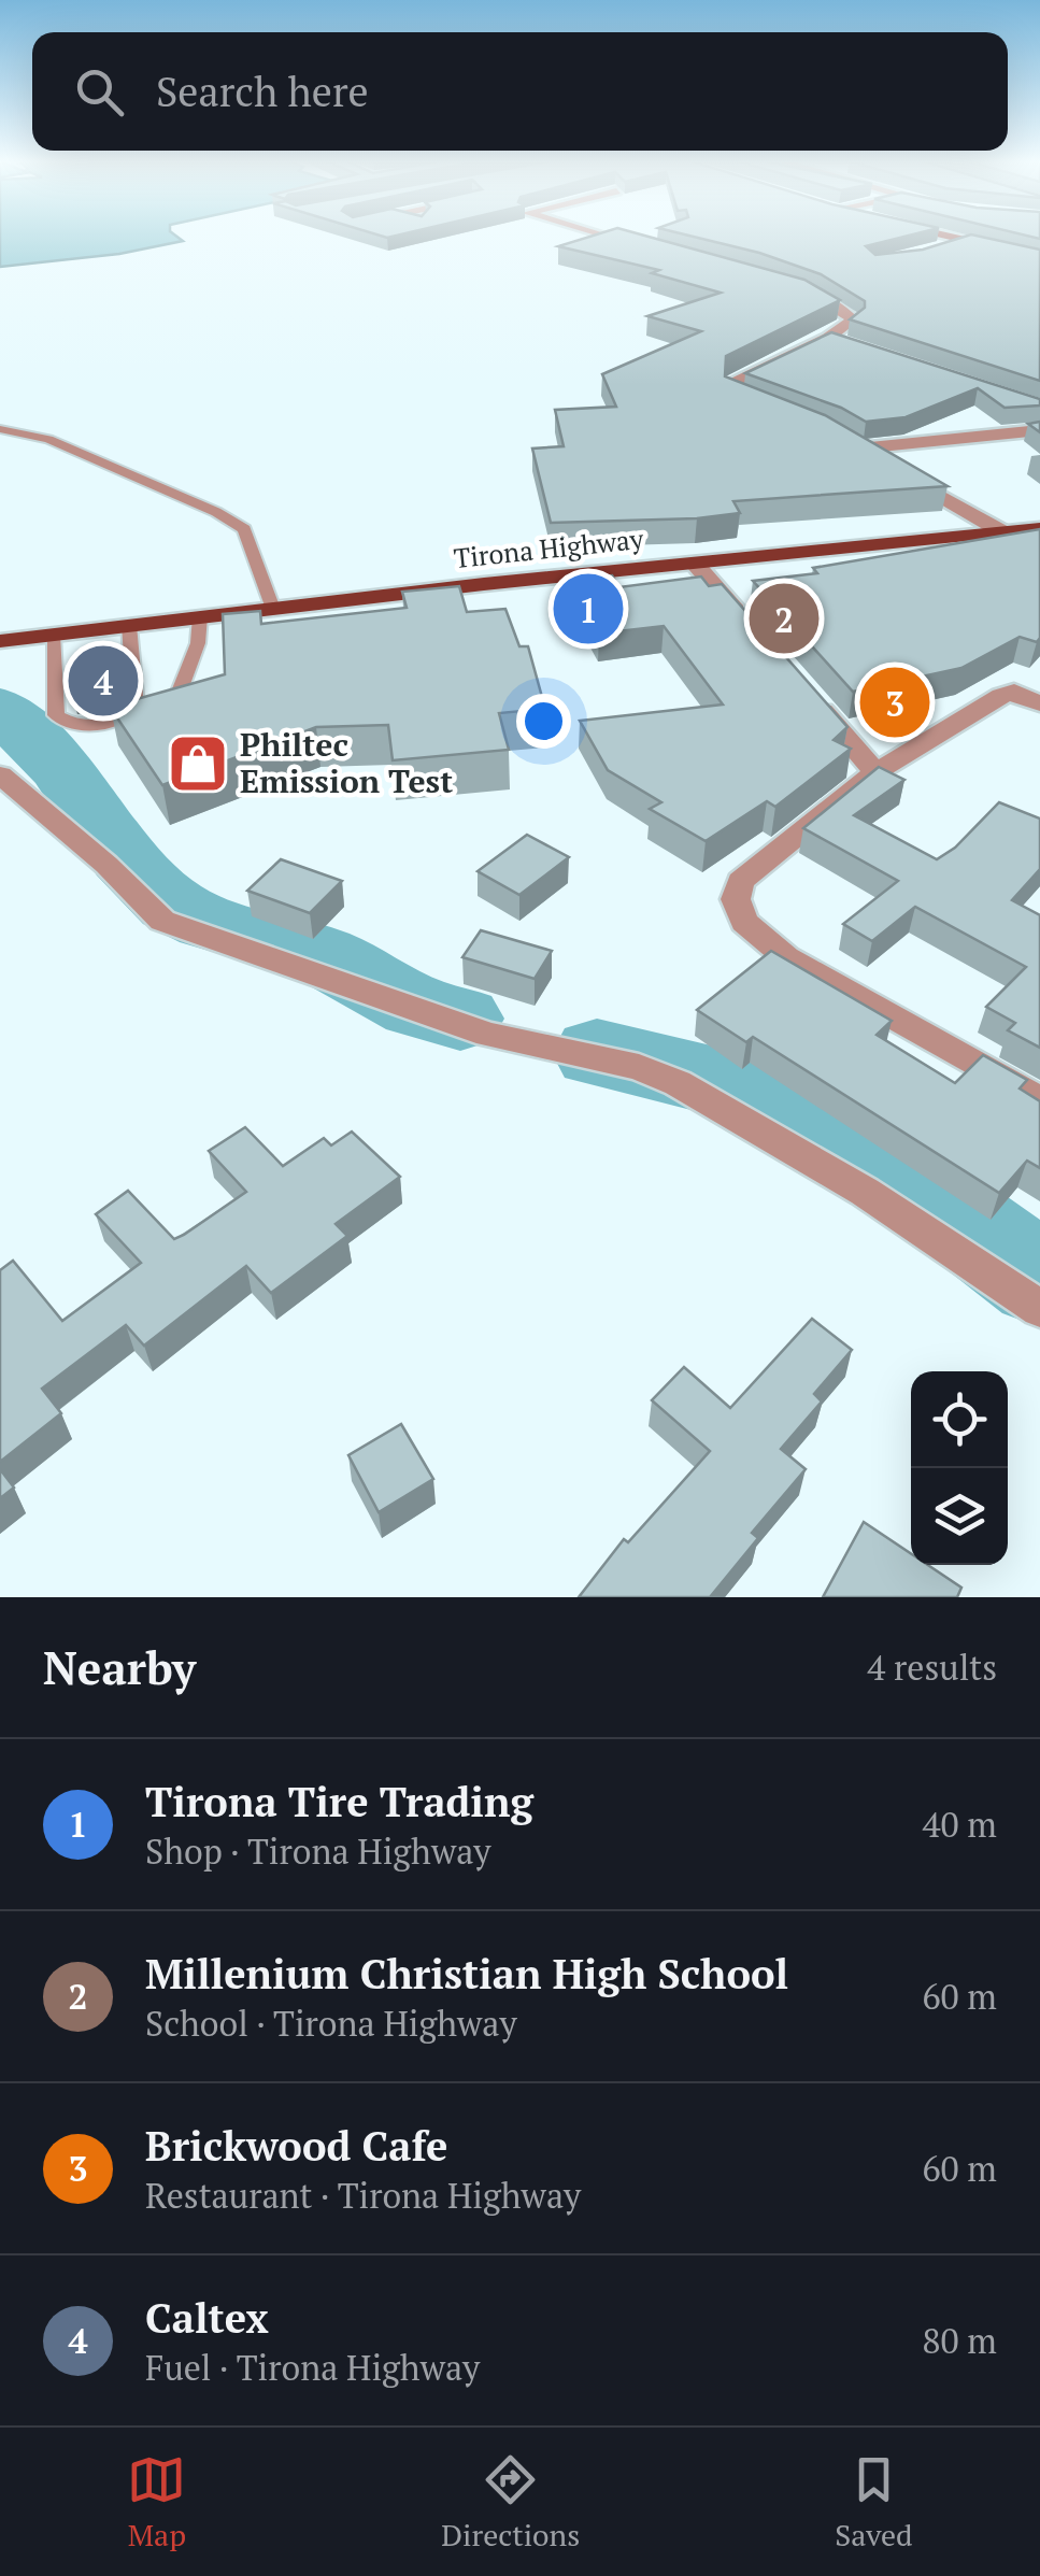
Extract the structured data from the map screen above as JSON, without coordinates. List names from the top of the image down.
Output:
{
  "streets": {
    "main road": ["Tirona Highway"]
  },
  "places": {
    "shop": ["Philtec Emission Test"]
  },
  "page": {
    "search": "Search here",
    "pins": [
      "1",
      "2",
      "4",
      "3"
    ],
    "heading": ["Nearby", "4 results"],
    "list": [
      {
        "mark": "1",
        "name": "Tirona Tire Trading",
        "note": "Shop · Tirona Highway",
        "value": "40 m"
      },
      {
        "mark": "2",
        "name": "Millenium Christian High School",
        "note": "School · Tirona Highway",
        "value": "60 m"
      },
      {
        "mark": "3",
        "name": "Brickwood Cafe",
        "note": "Restaurant · Tirona Highway",
        "value": "60 m"
      },
      {
        "mark": "4",
        "name": "Caltex",
        "note": "Fuel · Tirona Highway",
        "value": "80 m"
      }
    ],
    "nav": ["Map", "Directions", "Saved"]
  }
}
